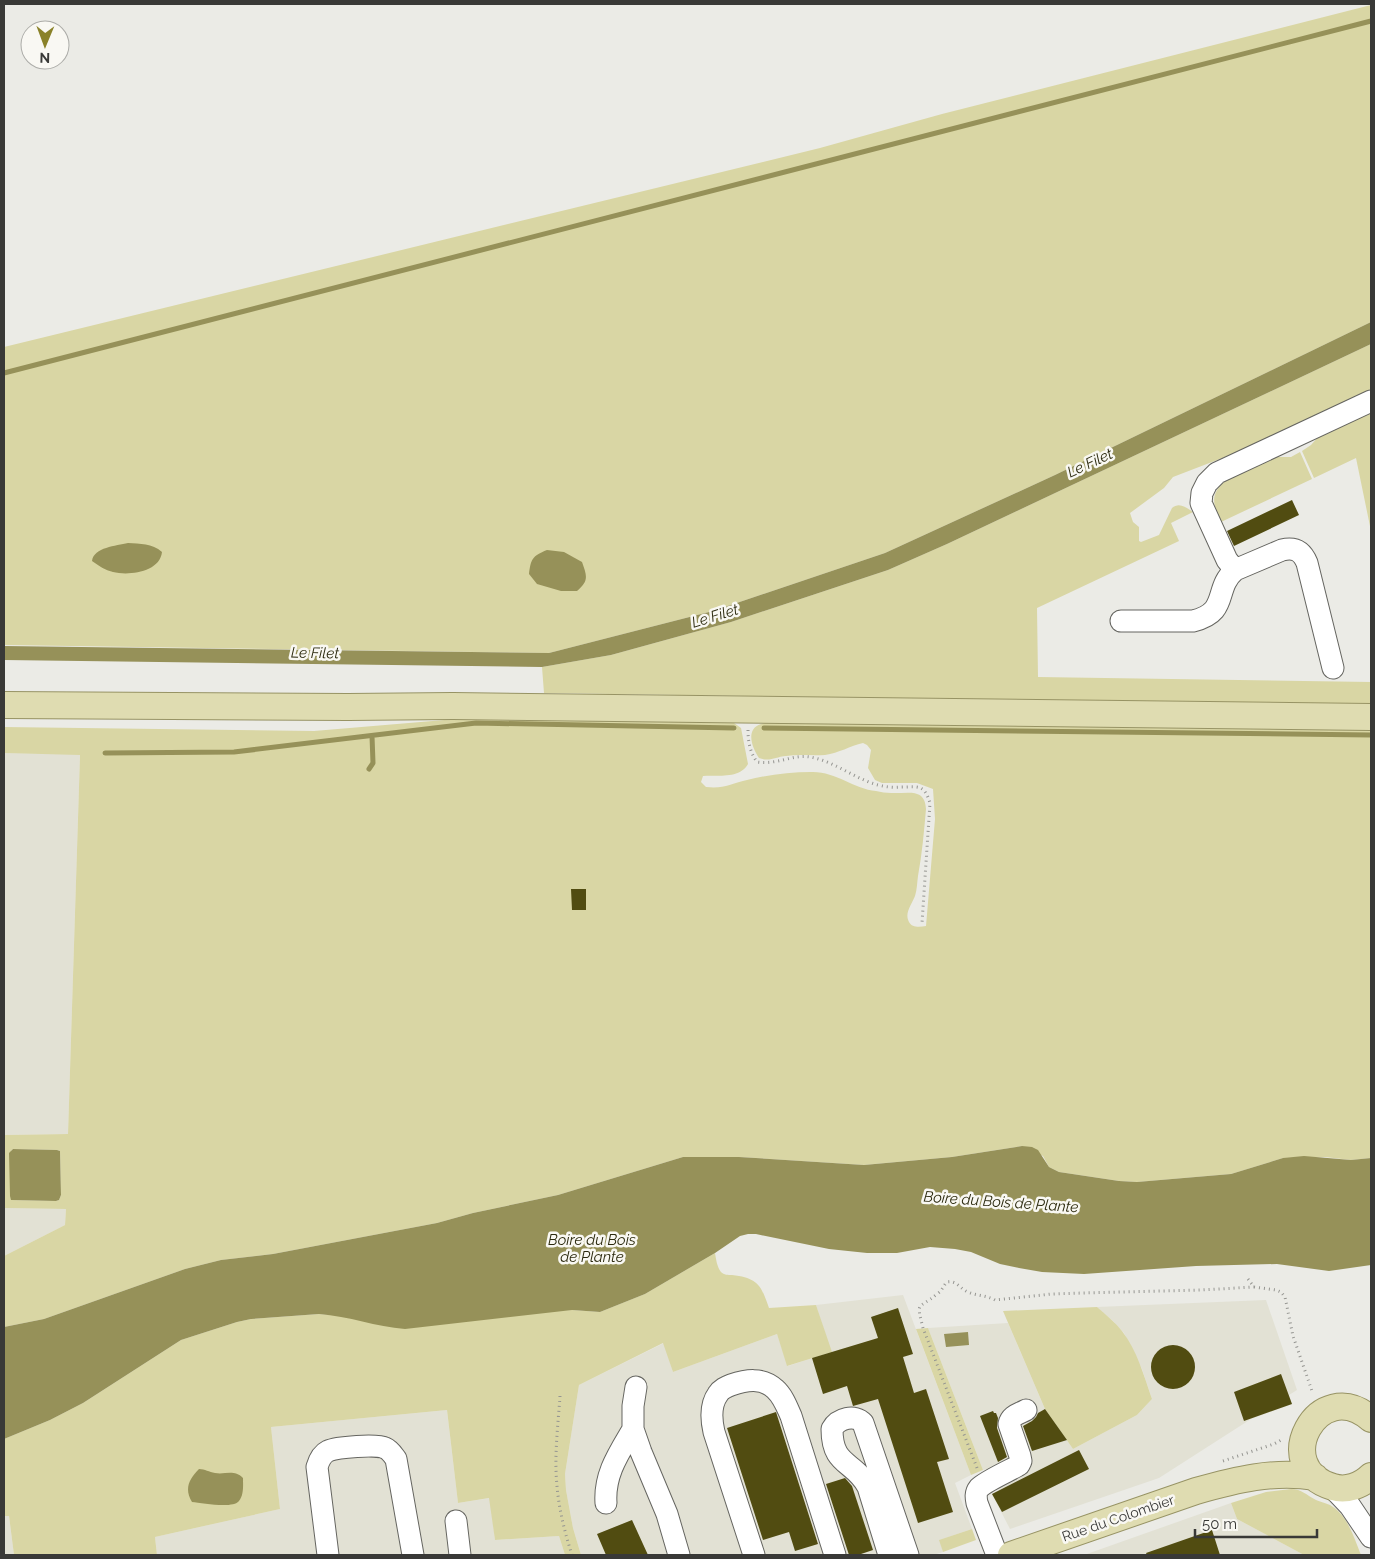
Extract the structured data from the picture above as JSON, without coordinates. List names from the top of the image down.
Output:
{
  "streets": {
    "main road": ["Rue du Colombier"]
  },
  "water": ["Le Filet", "Boire du Bois de Plante"],
  "scale_bar": "50 m",
  "north": "bottom"
}
